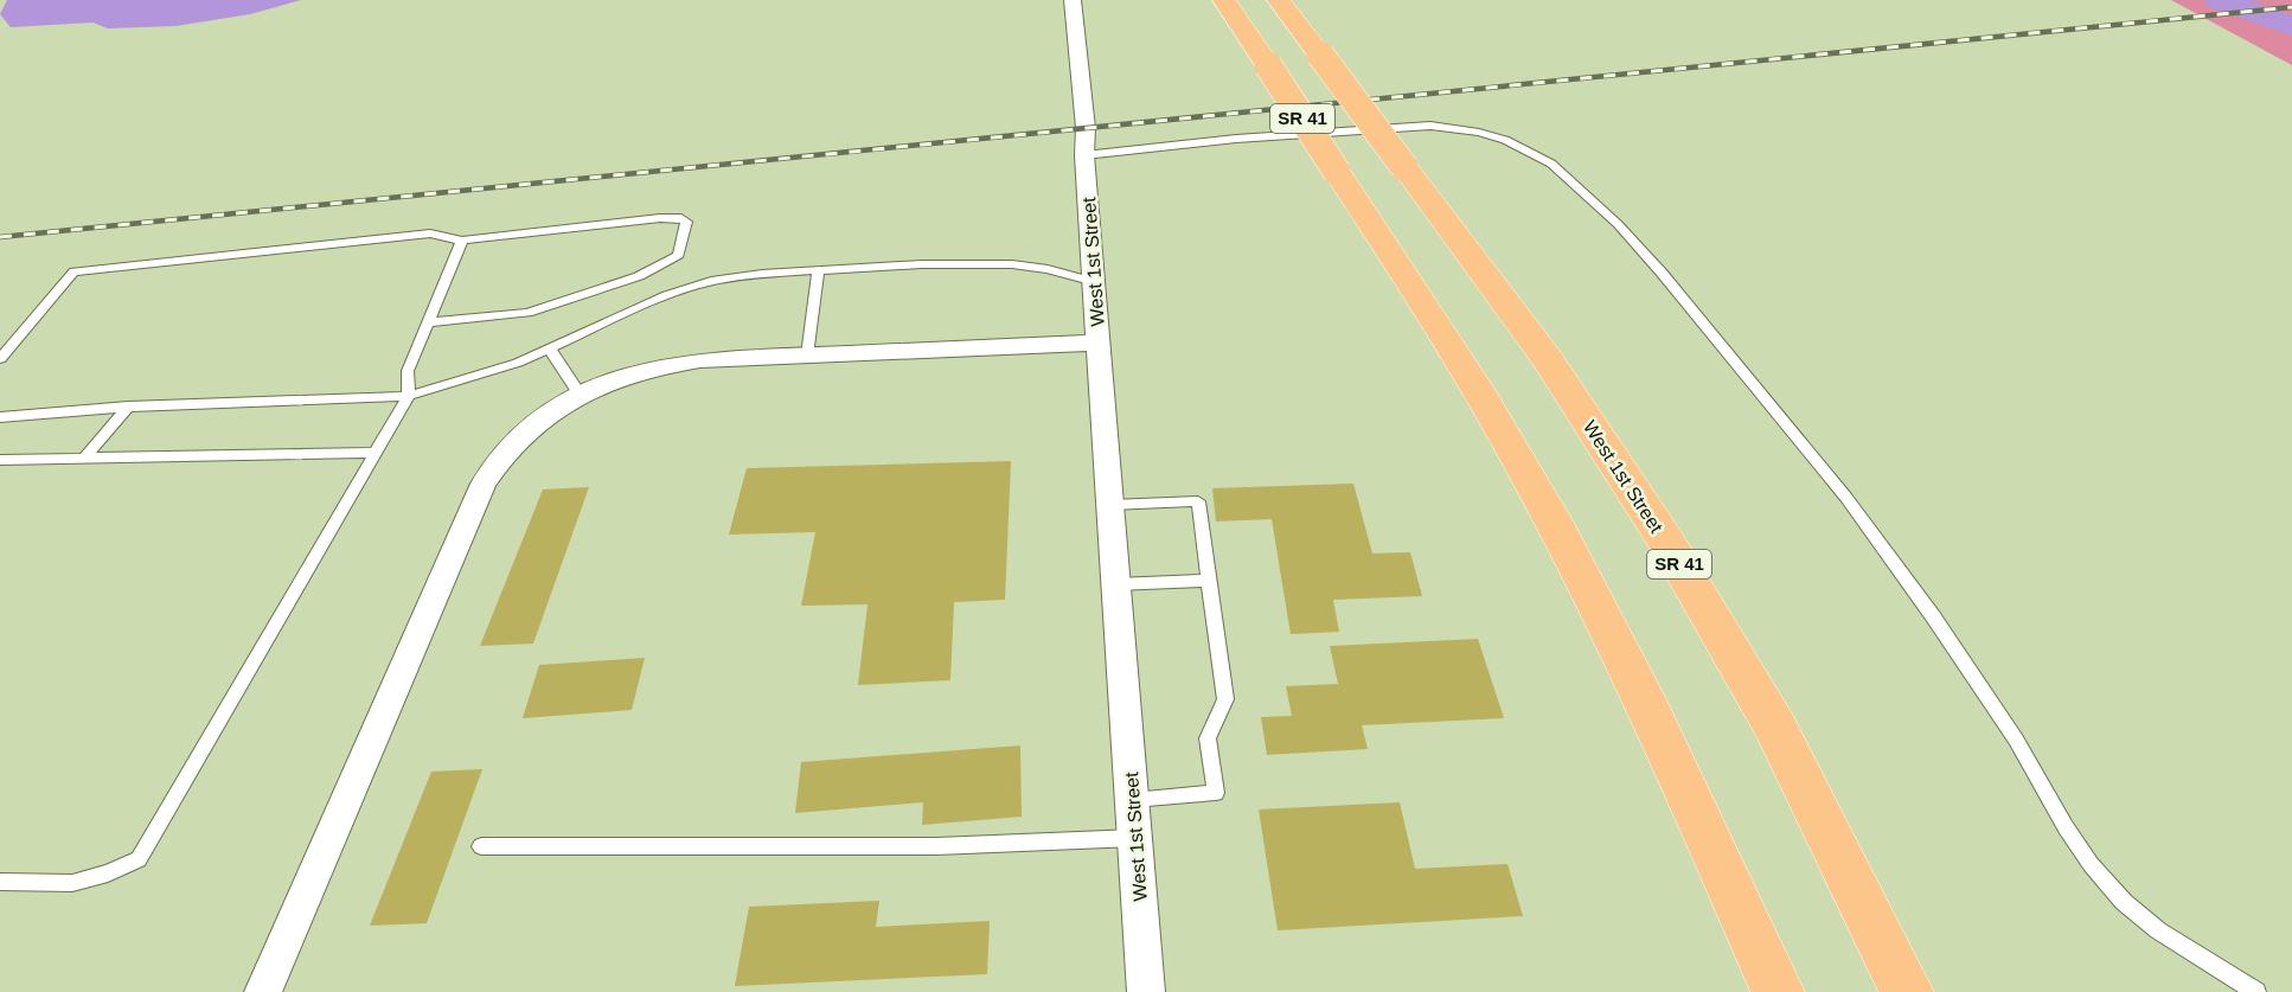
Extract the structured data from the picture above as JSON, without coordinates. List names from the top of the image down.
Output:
{
  "streets": {
    "main road": ["SR 41", "West 1st Street"]
  }
}
